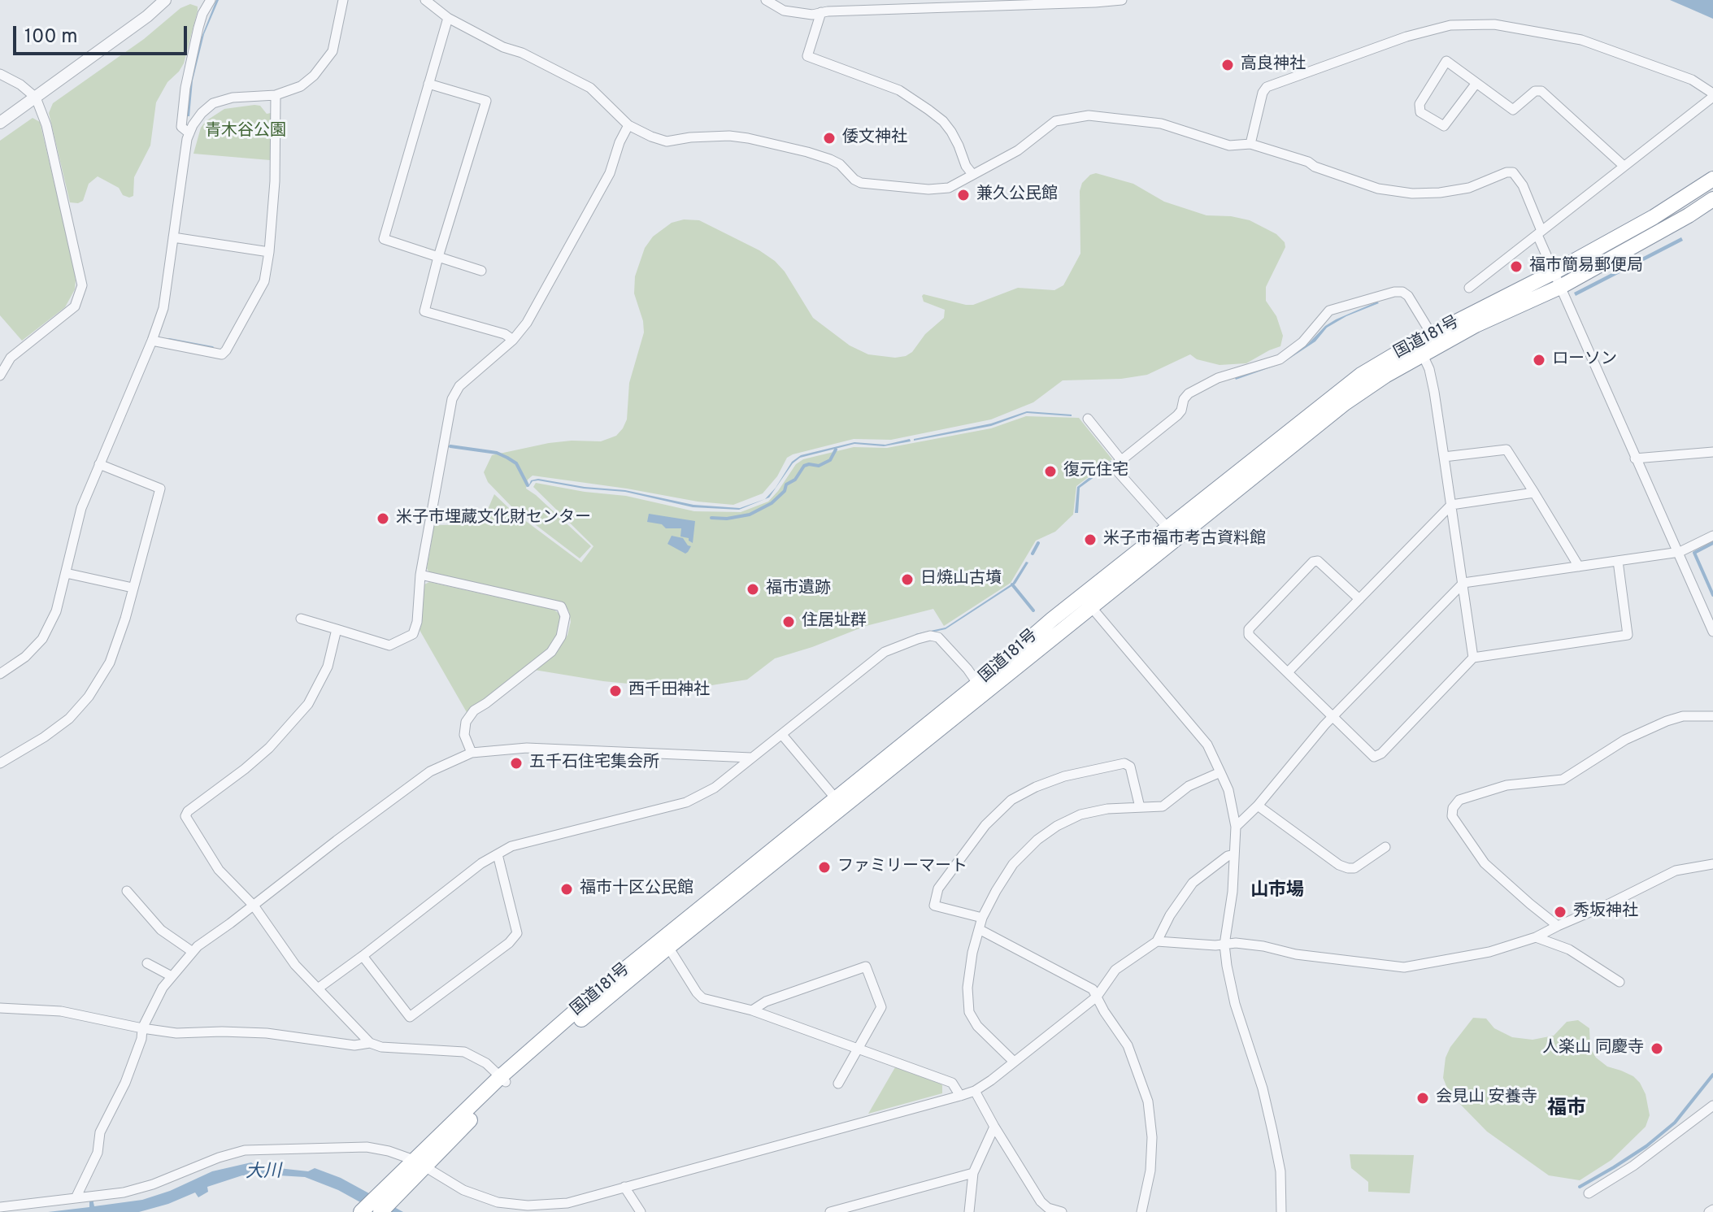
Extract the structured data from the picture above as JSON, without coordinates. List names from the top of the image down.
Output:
{
  "streets": {
    "highway": ["国道181号"]
  },
  "districts": ["山市場", "福市"],
  "water": ["大川"],
  "parks": ["青木谷公園"],
  "places": [
    "高良神社",
    "倭文神社",
    "兼久公民館",
    "福市簡易郵便局",
    "ローソン",
    "復元住宅",
    "米子市埋蔵文化財センター",
    "米子市福市考古資料館",
    "日焼山古墳",
    "福市遺跡",
    "住居址群",
    "西千田神社",
    "五千石住宅集会所",
    "ファミリーマート",
    "福市十区公民館",
    "秀坂神社",
    "人楽山 同慶寺",
    "会見山 安養寺"
  ],
  "scale_bar": "100 m"
}
